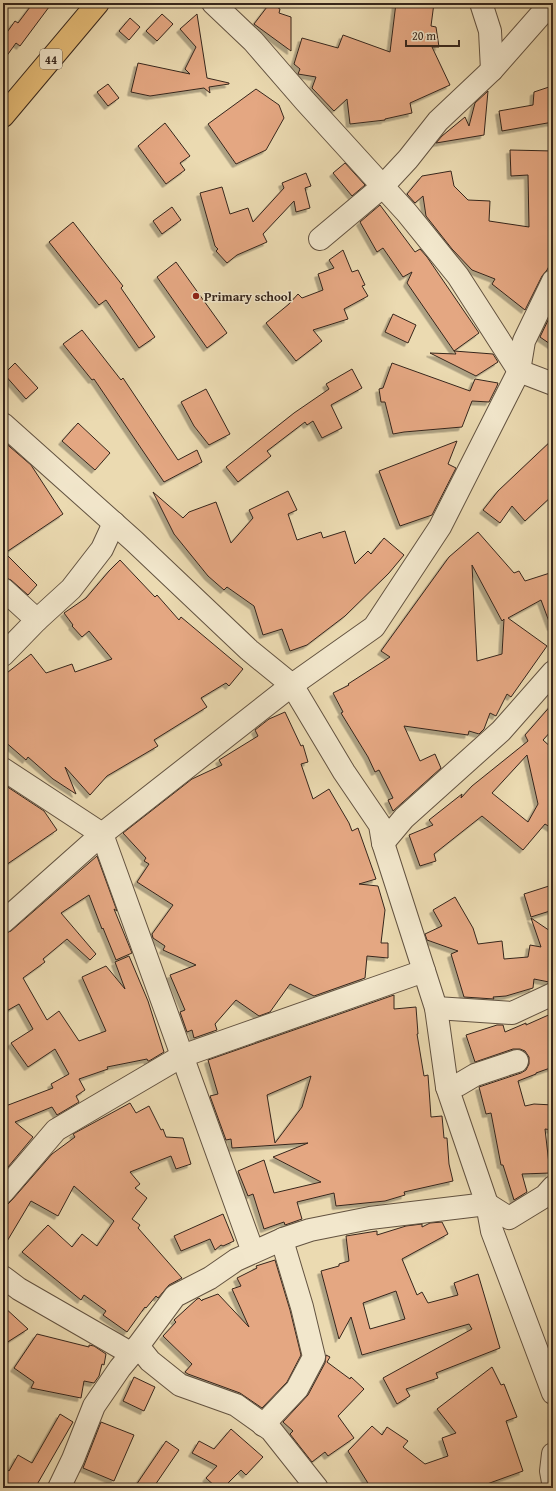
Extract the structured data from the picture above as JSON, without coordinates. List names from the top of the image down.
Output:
{
  "streets": {
    "main road": ["44"]
  },
  "places": ["Primary school"],
  "scale_bar": "20 m"
}
